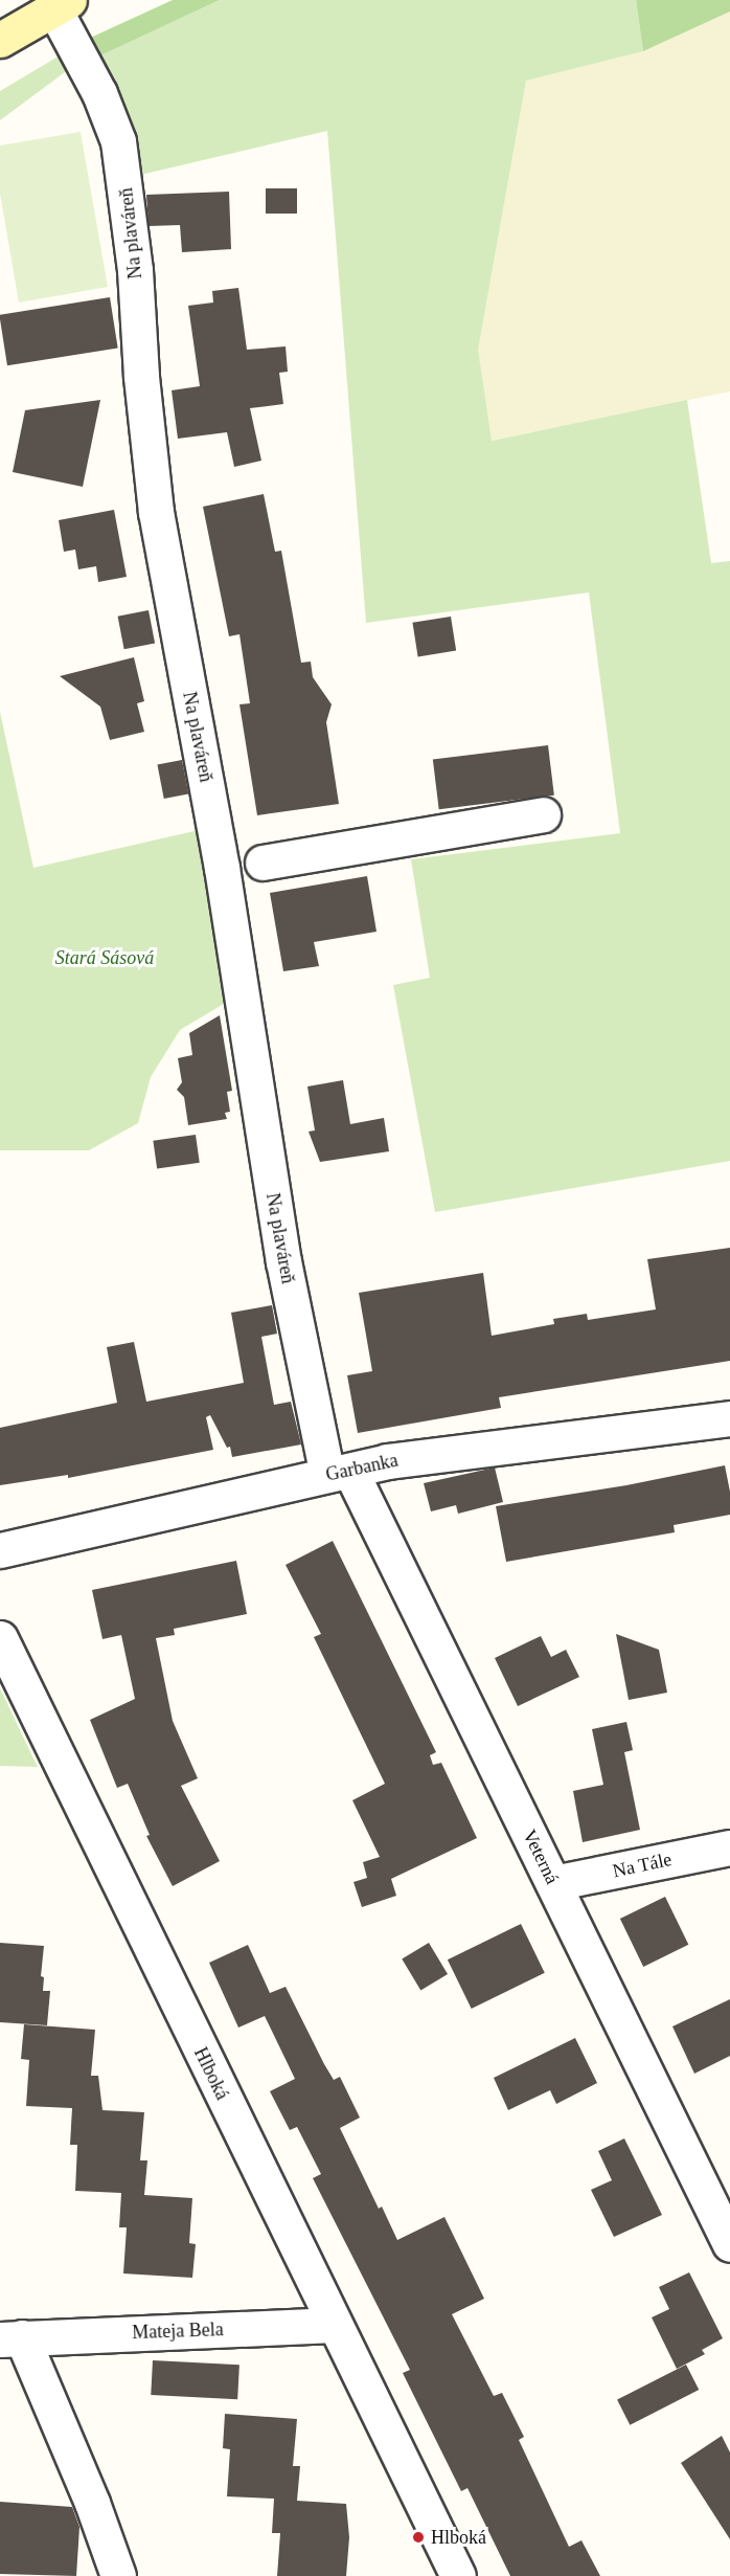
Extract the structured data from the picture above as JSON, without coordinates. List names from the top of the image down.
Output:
{
  "streets": {
    "street": [
      "Na plaváreň",
      "Garbanka",
      "Veterná",
      "Na Tále",
      "Hlboká",
      "Mateja Bela"
    ]
  },
  "crossings": [
    ["Na plaváreň", "Garbanka"],
    ["Na plaváreň", "Veterná"],
    ["Garbanka", "Veterná"],
    ["Veterná", "Na Tále"],
    ["Hlboká", "Mateja Bela"]
  ],
  "parks": ["Stará Sásová"],
  "places": ["Hlboká"]
}
